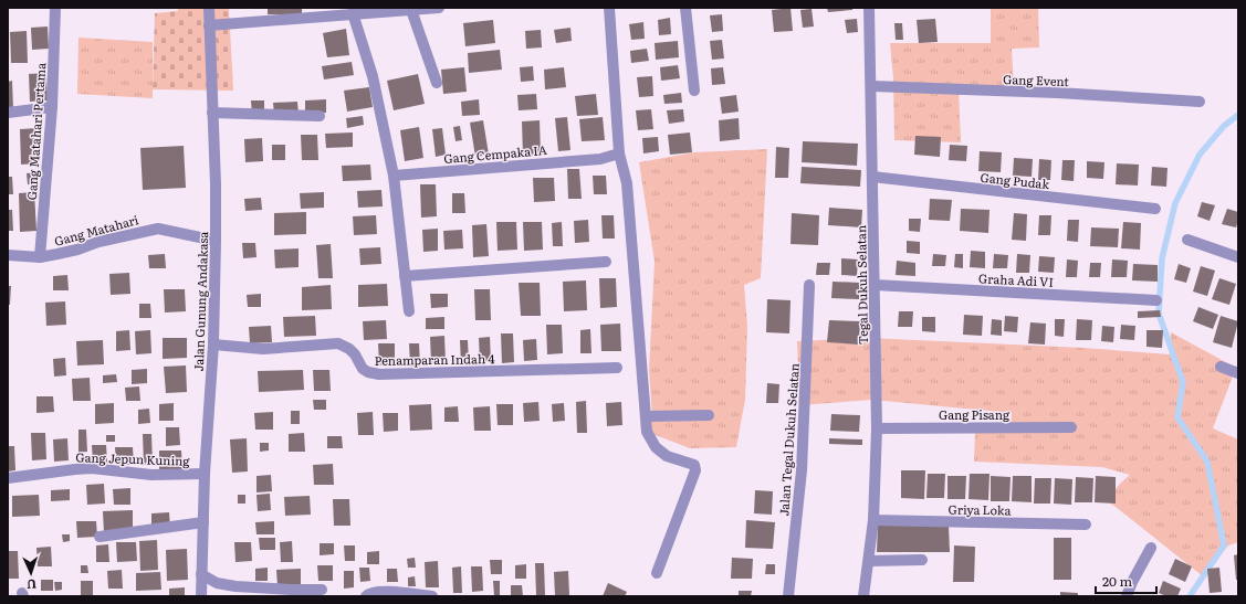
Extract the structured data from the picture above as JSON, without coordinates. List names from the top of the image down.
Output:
{
  "streets": {
    "street": [
      "Gang Event",
      "Gang Matahari Pertama",
      "Gang Cempaka IA",
      "Gang Pudak",
      "Gang Matahari",
      "Graha Adi VI",
      "Tegal Dukuh Selatan",
      "Jalan Gunung Andakasa",
      "Penamparan Indah 4",
      "Gang Pisang",
      "Jalan Tegal Dukuh Selatan",
      "Gang Jepun Kuning",
      "Griya Loka"
    ]
  },
  "crossings": [
    ["Gang Event", "Tegal Dukuh Selatan"],
    ["Gang Matahari Pertama", "Gang Matahari"],
    ["Gang Pudak", "Tegal Dukuh Selatan"],
    ["Gang Matahari", "Jalan Gunung Andakasa"],
    ["Graha Adi VI", "Tegal Dukuh Selatan"],
    ["Tegal Dukuh Selatan", "Gang Pisang"],
    ["Tegal Dukuh Selatan", "Griya Loka"],
    ["Jalan Gunung Andakasa", "Penamparan Indah 4"],
    ["Jalan Gunung Andakasa", "Gang Jepun Kuning"]
  ],
  "scale_bar": "20 m",
  "north": "bottom"
}
